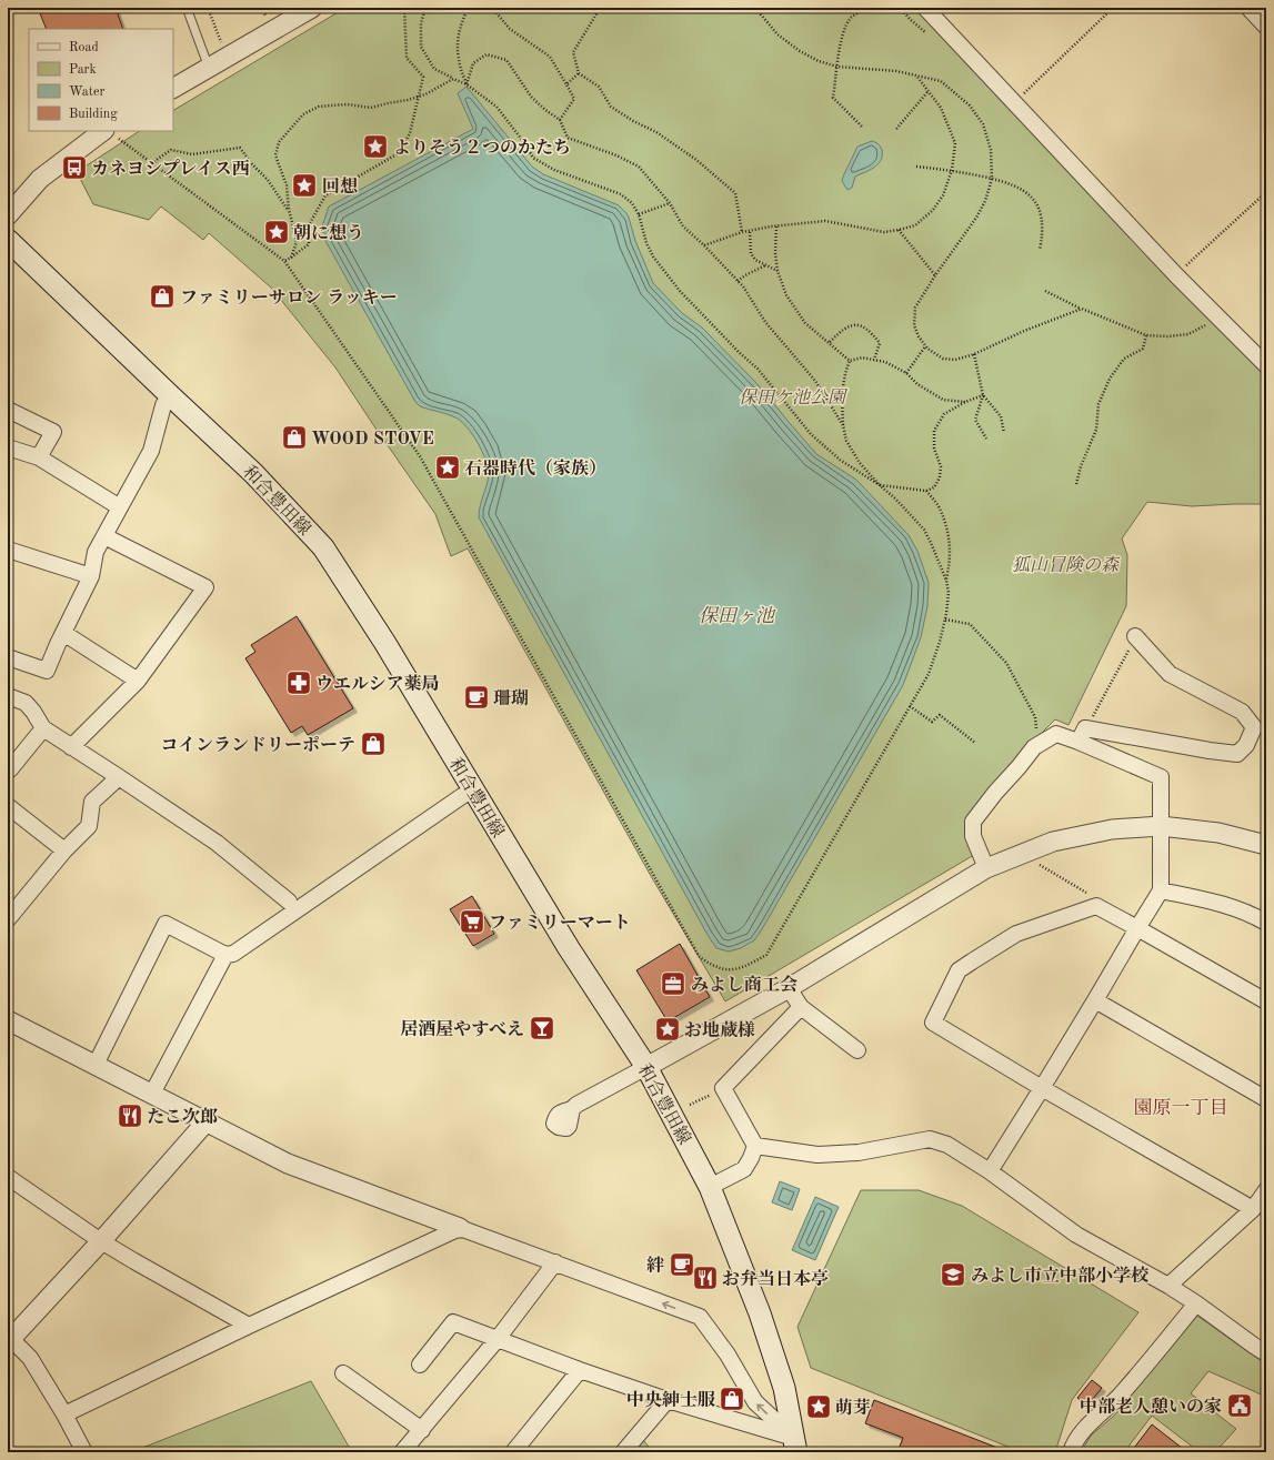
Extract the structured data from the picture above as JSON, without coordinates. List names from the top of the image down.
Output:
{
  "streets": {
    "main road": ["和合豊田線"]
  },
  "districts": ["園原一丁目"],
  "water": ["保田ヶ池"],
  "parks": ["保田ケ池公園", "狐山冒険の森"],
  "places": {
    "place": [
      "よりそう２つのかたち",
      "回想",
      "朝に想う",
      "石器時代（家族）",
      "お地蔵様",
      "萌芽"
    ],
    "bus stop": ["カネヨシプレイス西"],
    "shop": [
      "ファミリーサロン ラッキー",
      "WOOD STOVE",
      "コインランドリーポーテ",
      "中央紳士服"
    ],
    "pharmacy": ["ウエルシア薬局"],
    "cafe": ["珊瑚", "絆"],
    "supermarket": ["ファミリーマート"],
    "office": ["みよし商工会"],
    "bar": ["居酒屋やすべえ"],
    "restaurant": ["たこ次郎", "お弁当日本亭"],
    "school or university": ["みよし市立中部小学校"],
    "public building": ["中部老人憩いの家"]
  },
  "legend": [
    "Road",
    "Park",
    "Water",
    "Building"
  ]
}
